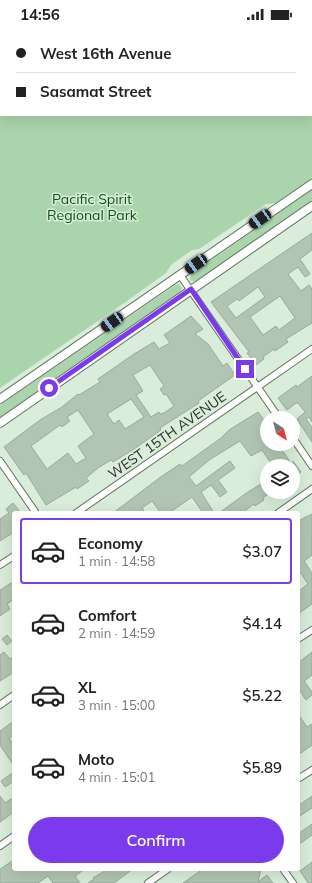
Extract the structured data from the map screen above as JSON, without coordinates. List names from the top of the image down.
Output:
{
  "streets": {
    "street": ["WEST 15TH AVENUE"]
  },
  "parks": ["Pacific Spirit Regional Park"],
  "north": "bottom right",
  "page": {
    "status": "14:56",
    "banner": ["West 16th Avenue", "Sasamat Street"],
    "list": [
      {
        "name": "Economy",
        "note": "1 min · 14:58",
        "value": "$3.07"
      },
      {
        "name": "Comfort",
        "note": "2 min · 14:59",
        "value": "$4.14"
      },
      {
        "name": "XL",
        "note": "3 min · 15:00",
        "value": "$5.22"
      },
      {
        "name": "Moto",
        "note": "4 min · 15:01",
        "value": "$5.89"
      }
    ],
    "buttons": "Confirm"
  }
}
